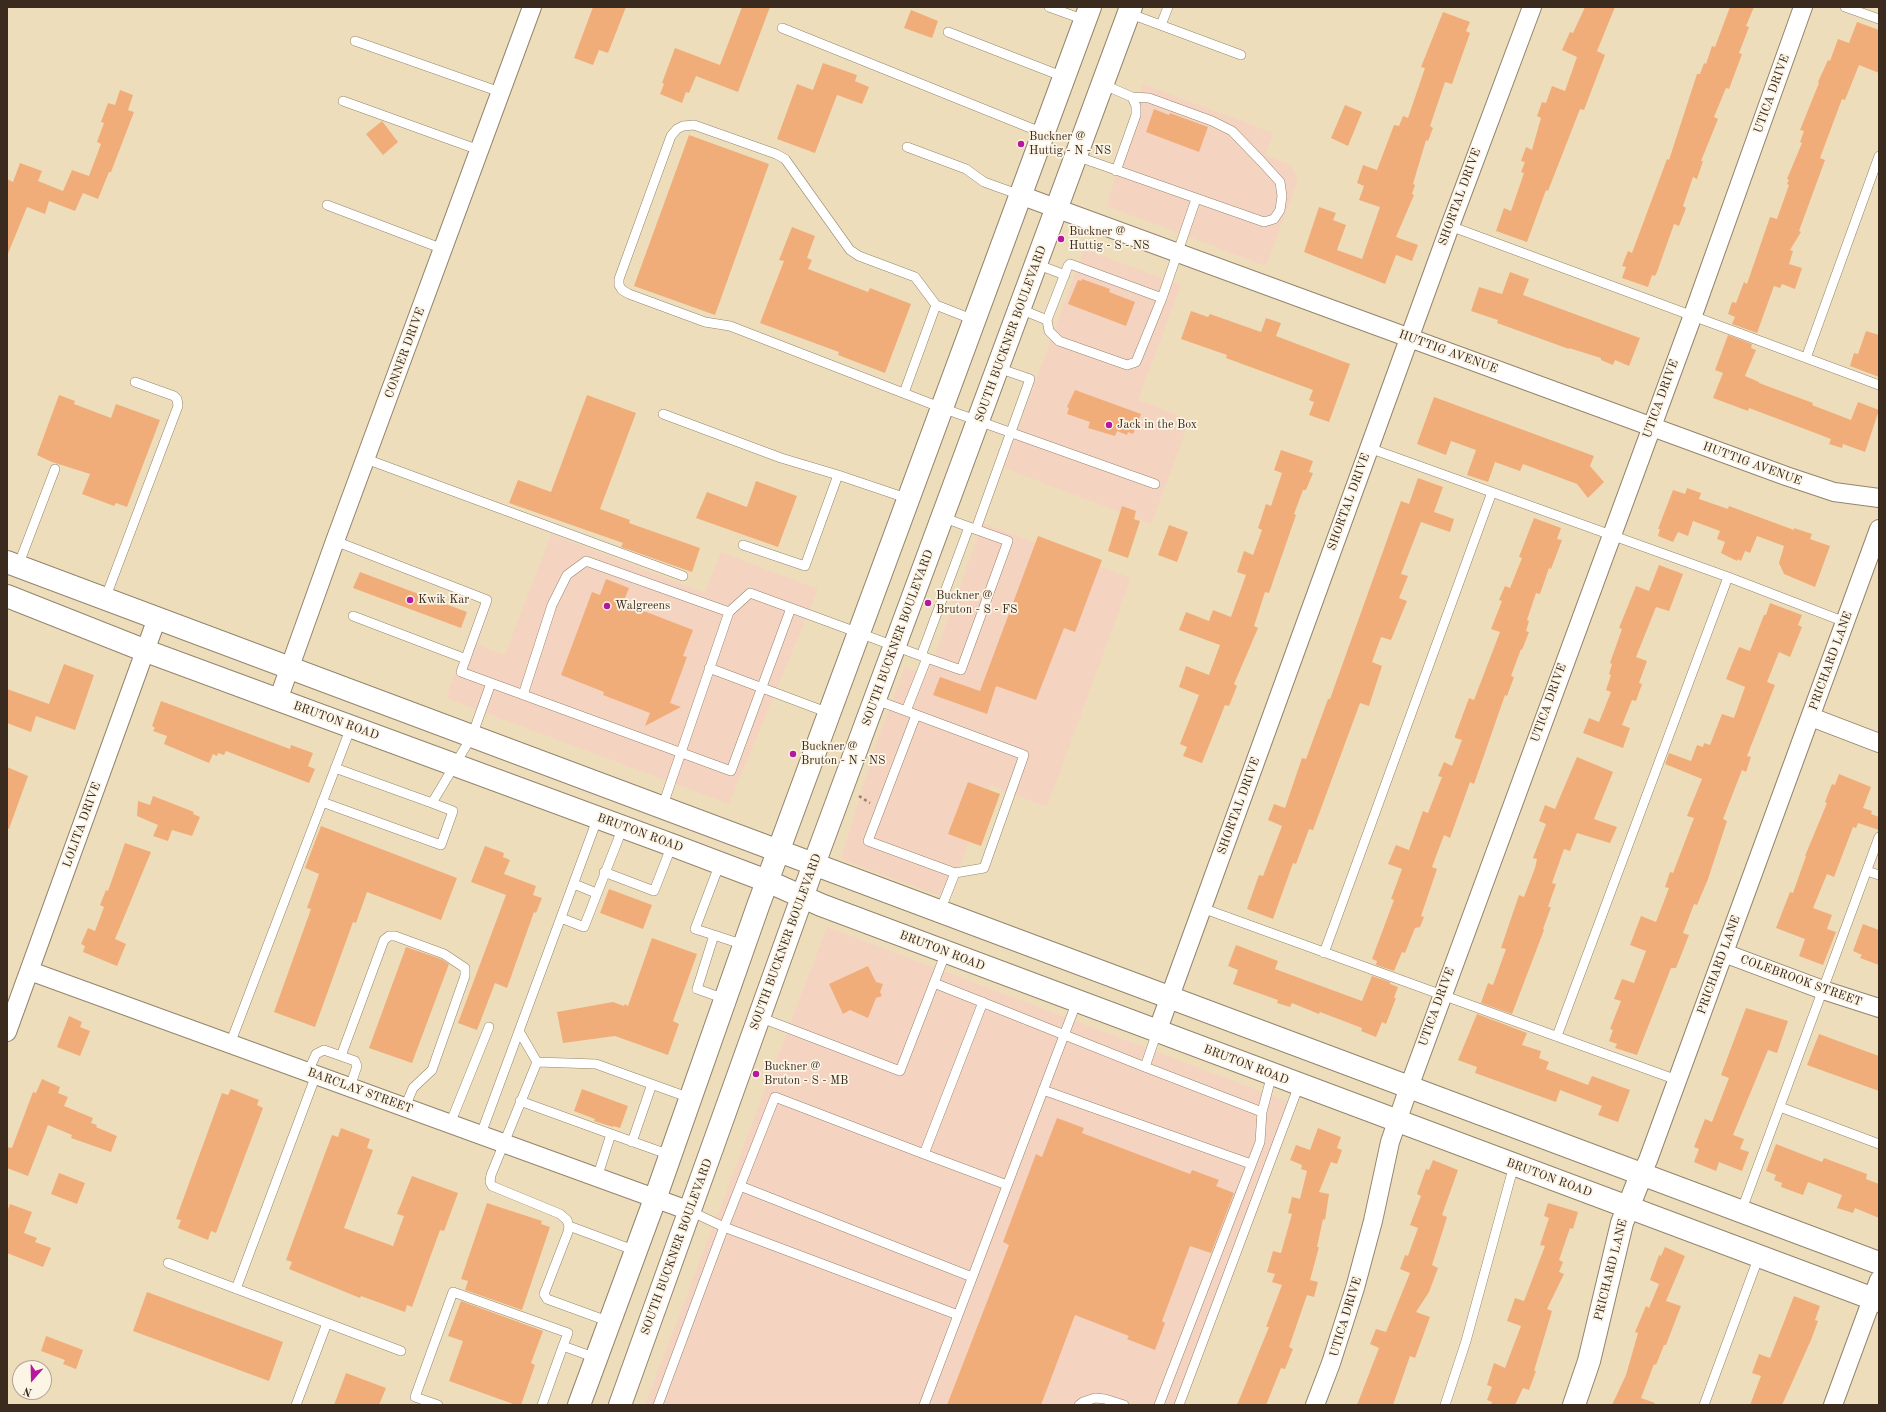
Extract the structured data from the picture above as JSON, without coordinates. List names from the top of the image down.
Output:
{
  "streets": {
    "main road": ["SOUTH BUCKNER BOULEVARD", "PRICHARD LANE", "BRUTON ROAD"],
    "street": [
      "UTICA DRIVE",
      "SHORTAL DRIVE",
      "HUTTIG AVENUE",
      "CONNER DRIVE",
      "LOLITA DRIVE",
      "COLEBROOK STREET",
      "BARCLAY STREET"
    ]
  },
  "crossings": [
    ["UTICA DRIVE", "HUTTIG AVENUE"],
    ["UTICA DRIVE", "BRUTON ROAD"],
    ["SHORTAL DRIVE", "HUTTIG AVENUE"],
    ["SHORTAL DRIVE", "BRUTON ROAD"],
    ["SOUTH BUCKNER BOULEVARD", "HUTTIG AVENUE"],
    ["SOUTH BUCKNER BOULEVARD", "BRUTON ROAD"],
    ["SOUTH BUCKNER BOULEVARD", "BARCLAY STREET"],
    ["CONNER DRIVE", "BRUTON ROAD"],
    ["PRICHARD LANE", "BRUTON ROAD"],
    ["PRICHARD LANE", "COLEBROOK STREET"],
    ["BRUTON ROAD", "LOLITA DRIVE"],
    ["LOLITA DRIVE", "BARCLAY STREET"]
  ],
  "places": [
    "Buckner @ Huttig - N - NS",
    "Buckner @ Huttig - S - NS",
    "Jack in the Box",
    "Kwik Kar",
    "Buckner @ Bruton - S - FS",
    "Walgreens",
    "Buckner @ Bruton - N - NS",
    "Buckner @ Bruton - S - MB"
  ],
  "north": "bottom"
}
